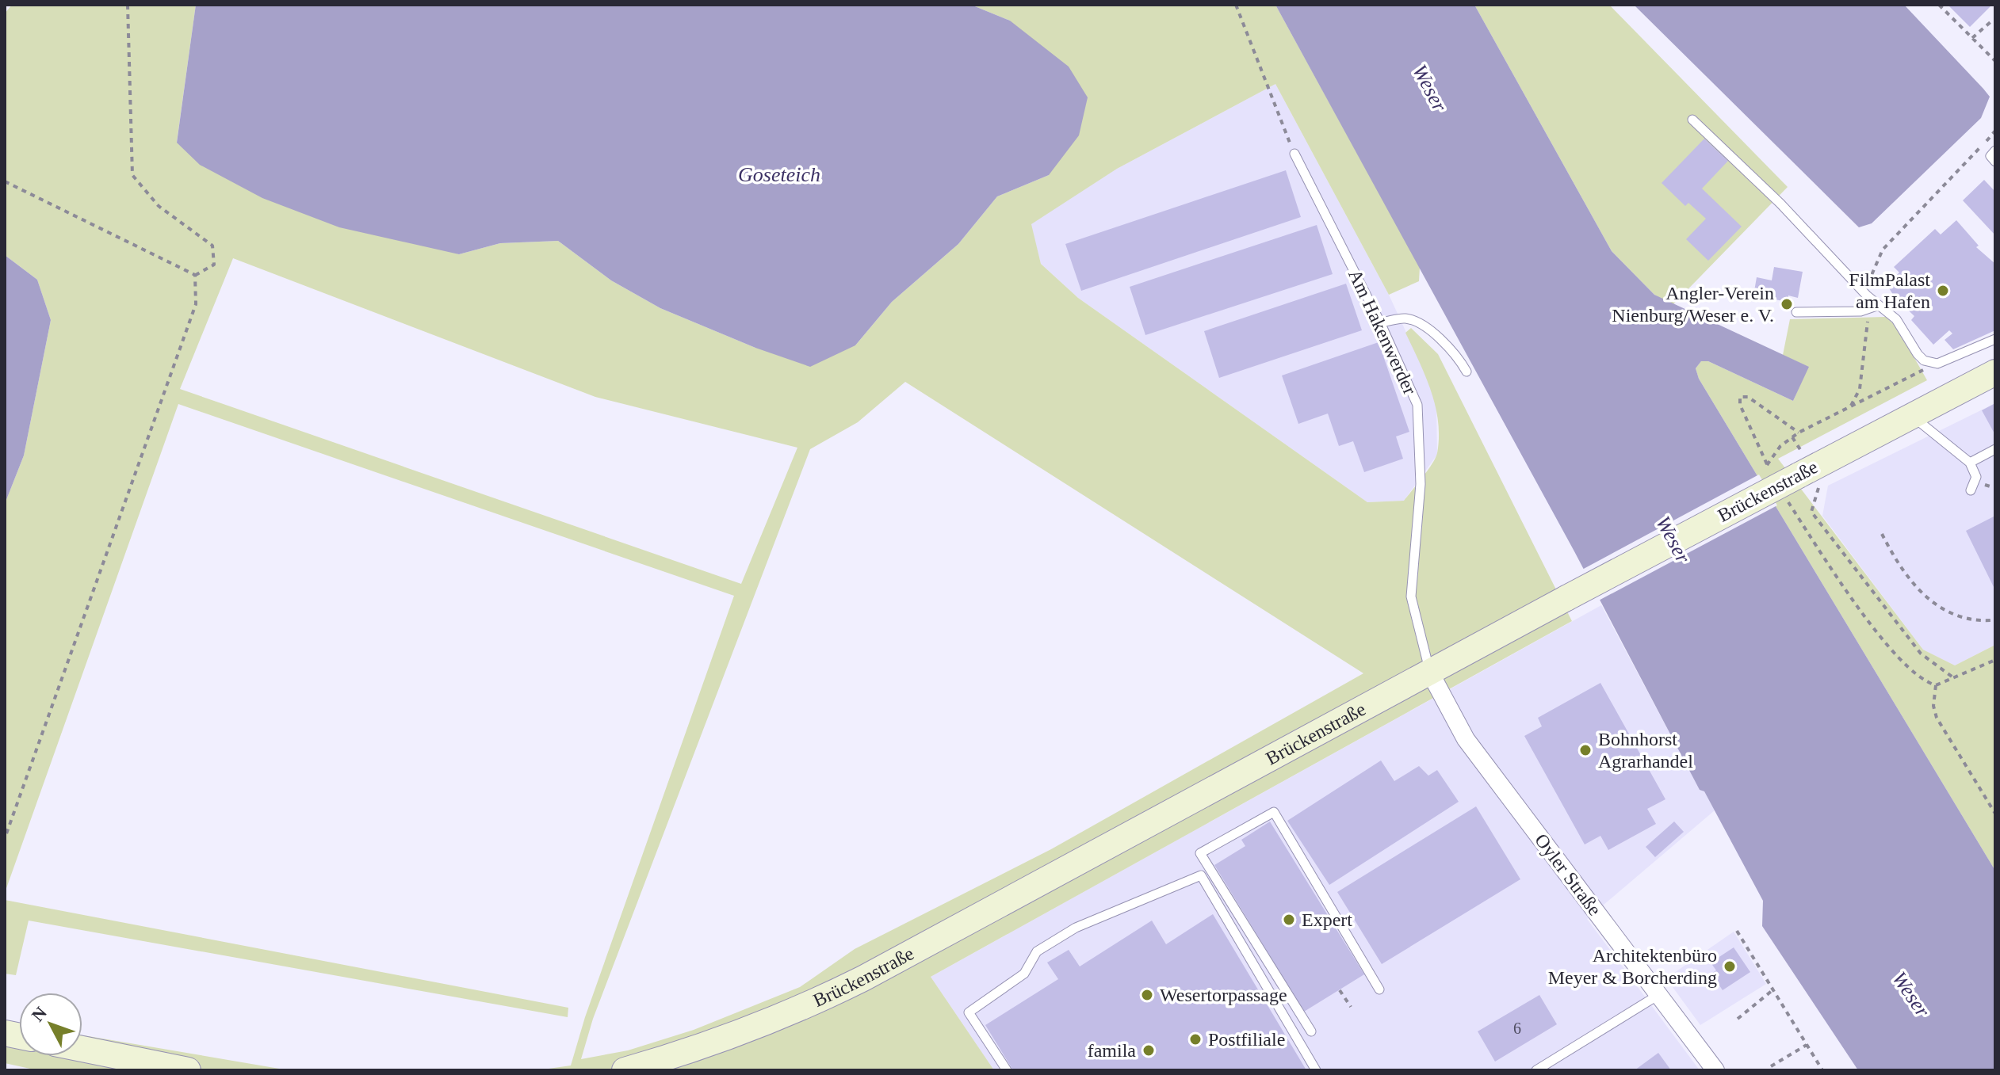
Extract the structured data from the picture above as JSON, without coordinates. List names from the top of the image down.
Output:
{
  "streets": {
    "street": ["Brückenstraße", "Oyler Straße"],
    "lane": ["Am Hakenwerder"]
  },
  "crossings": [
    ["Am Hakenwerder", "Brückenstraße"],
    ["Am Hakenwerder", "Oyler Straße"],
    ["Brückenstraße", "Oyler Straße"]
  ],
  "water": ["Weser", "Goseteich"],
  "places": [
    "FilmPalast am Hafen",
    "Angler-Verein Nienburg/Weser e. V.",
    "Bohnhorst Agrarhandel",
    "Expert",
    "Architektenbüro Meyer & Borcherding",
    "Wesertorpassage",
    "Postfiliale",
    "famila"
  ],
  "house_numbers": ["6"],
  "north": "top left"
}
